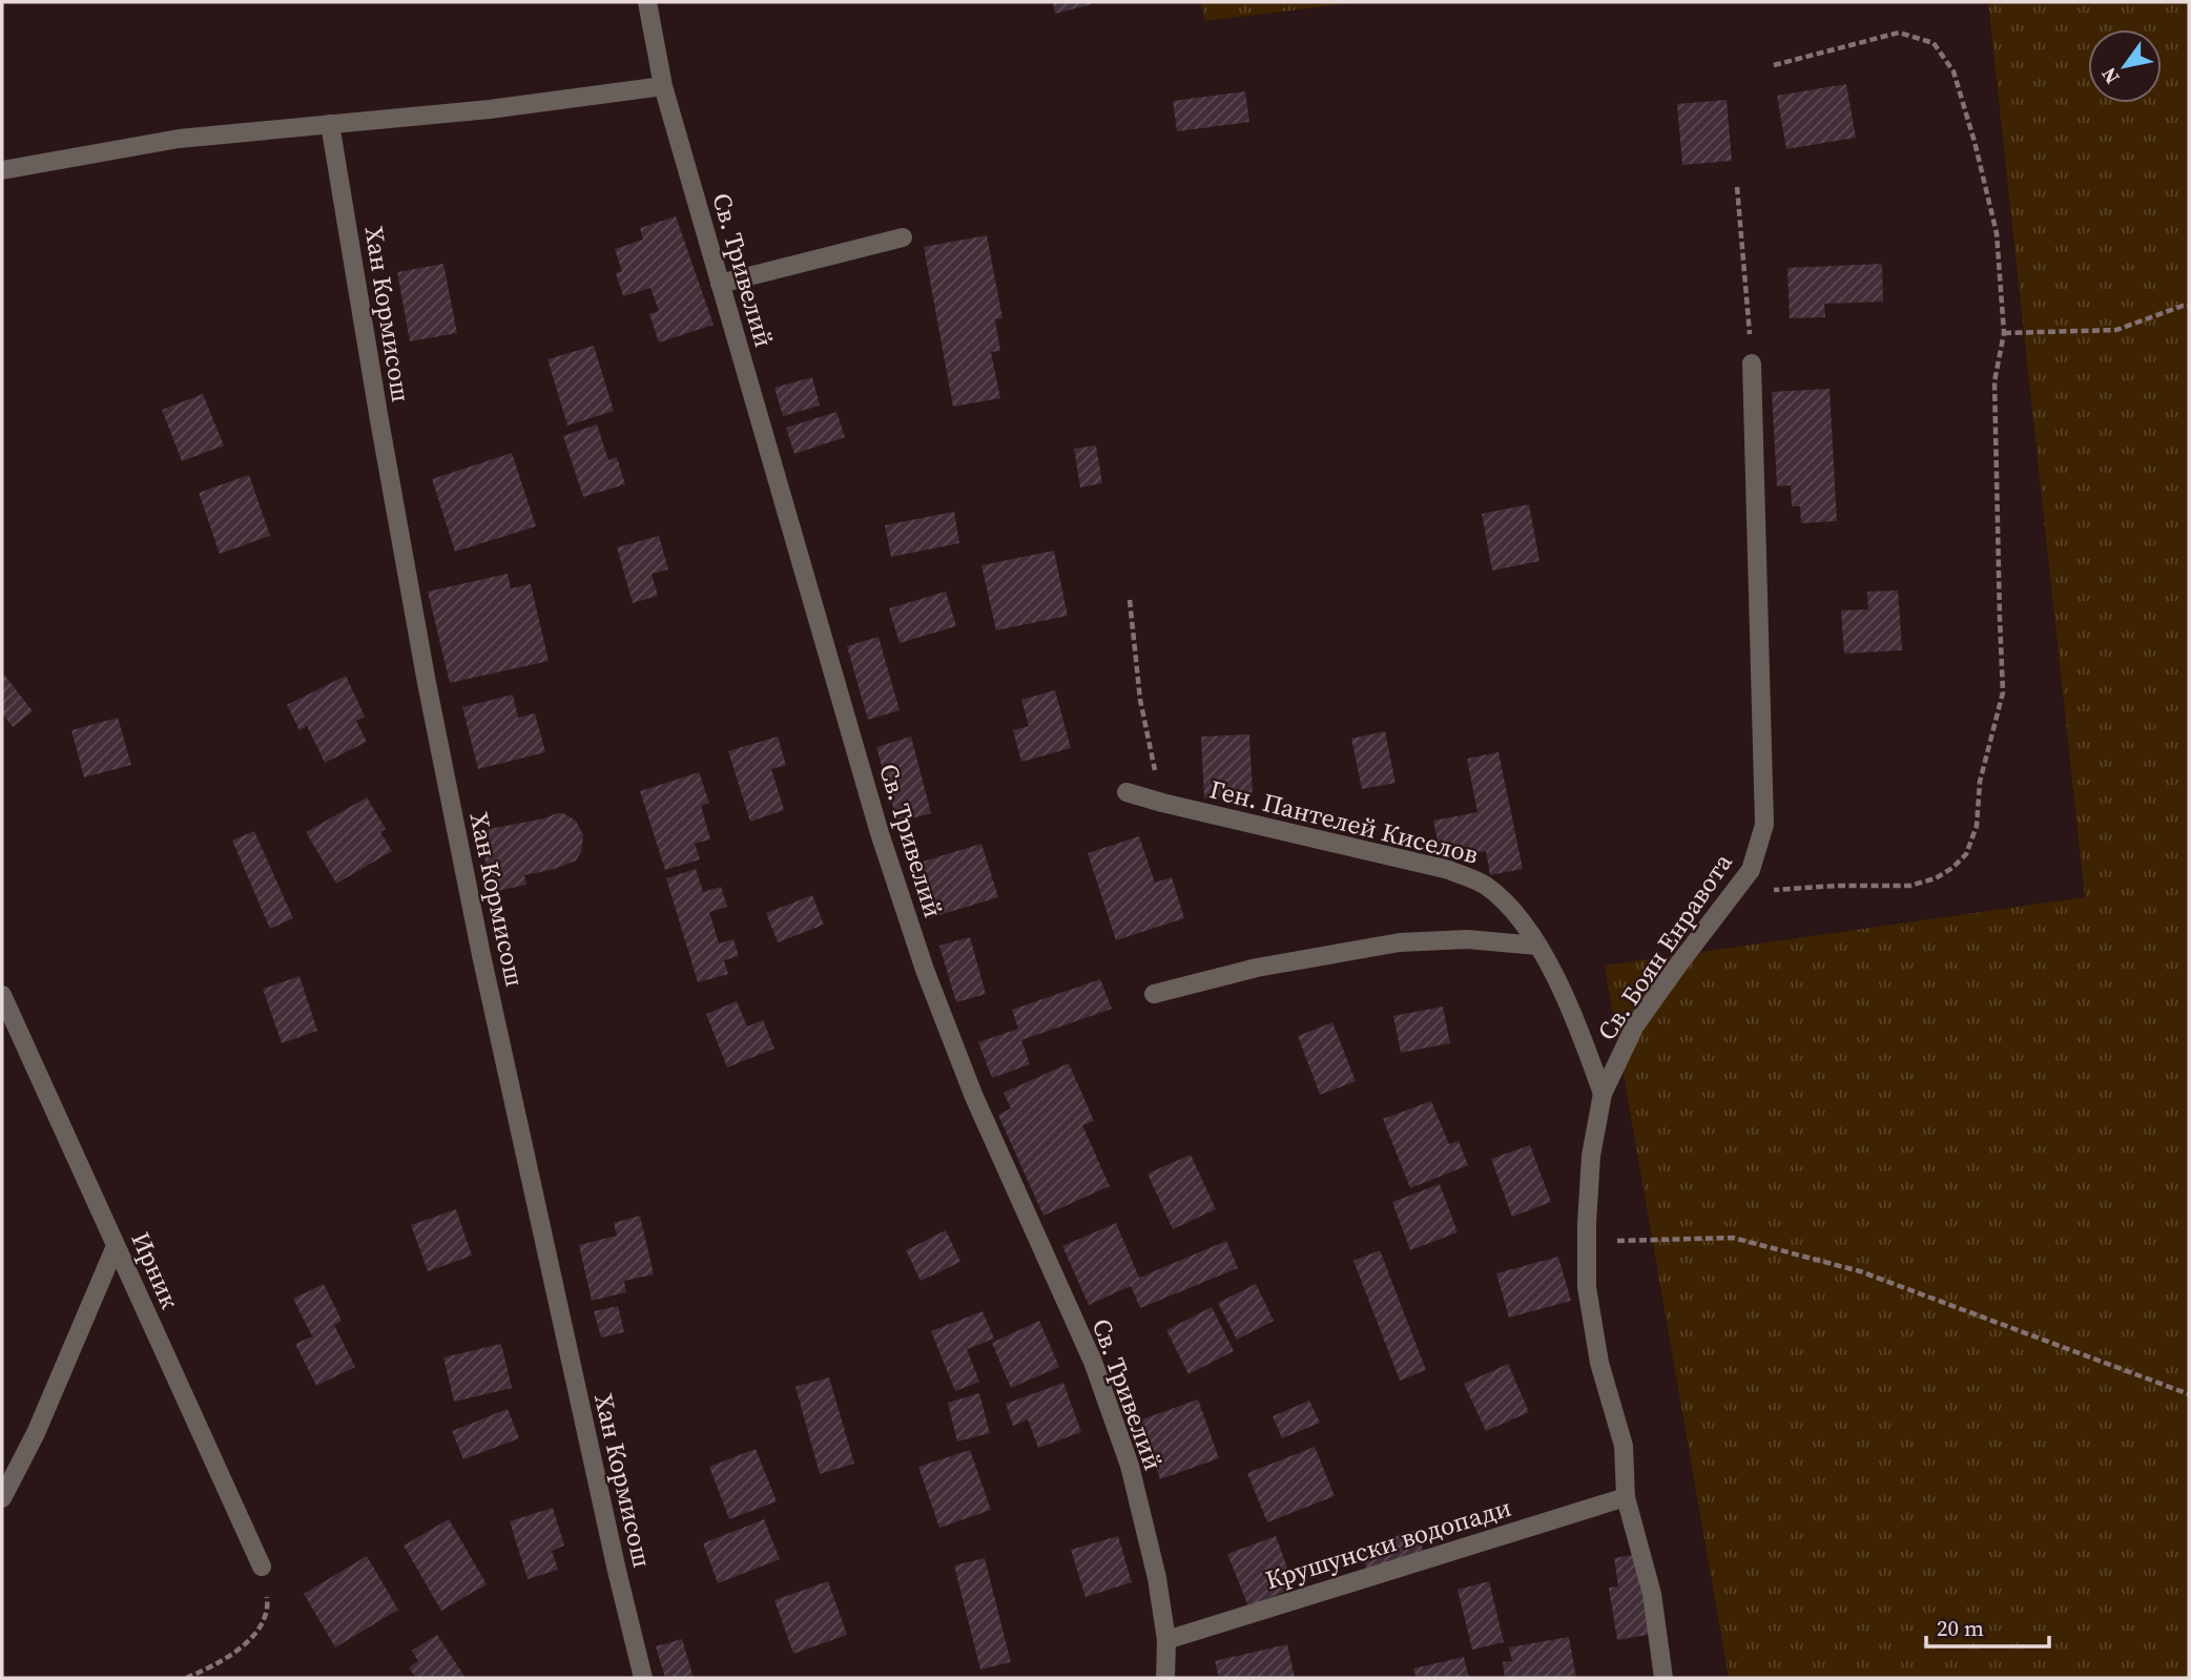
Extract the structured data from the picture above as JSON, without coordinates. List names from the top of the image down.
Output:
{
  "streets": {
    "street": [
      "Св. Тривелий",
      "Хан Кормисош",
      "Ген. Пантелей Киселов",
      "Св. Боян Енравота",
      "Ирник",
      "Крушунски водопади"
    ]
  },
  "crossings": [
    ["Св. Тривелий", "Крушунски водопади"],
    ["Ген. Пантелей Киселов", "Св. Боян Енравота"],
    ["Св. Боян Енравота", "Крушунски водопади"]
  ],
  "scale_bar": "20 m",
  "north": "bottom left"
}
